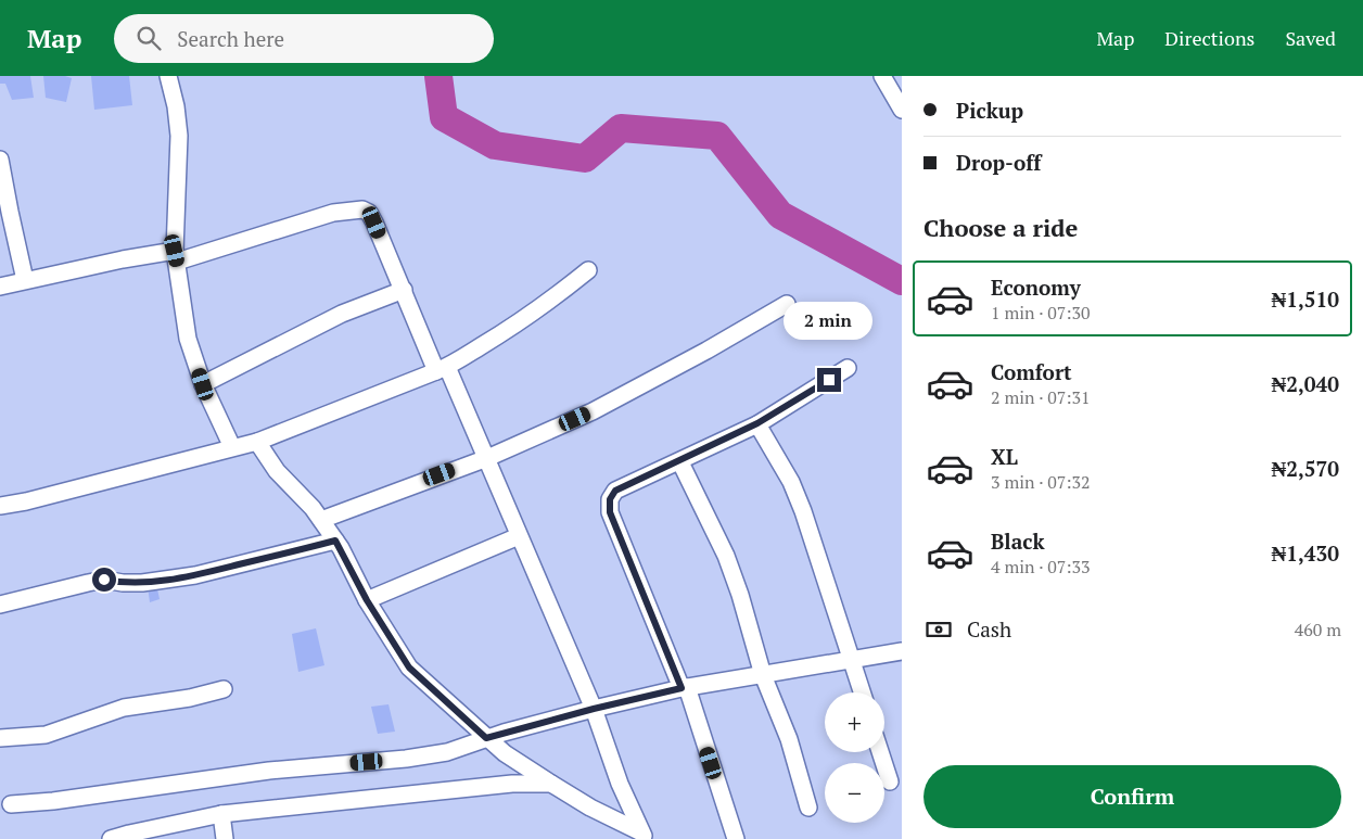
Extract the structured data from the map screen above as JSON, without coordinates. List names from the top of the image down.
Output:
{
  "page": {
    "header": "Map",
    "search": "Search here",
    "nav": ["Map", "Directions", "Saved"],
    "banner": ["Pickup", "Drop-off"],
    "heading": "Choose a ride",
    "list": [
      {
        "name": "Economy",
        "note": "1 min · 07:30",
        "value": "₦1,510"
      },
      {
        "name": "Comfort",
        "note": "2 min · 07:31",
        "value": "₦2,040"
      },
      {
        "name": "XL",
        "note": "3 min · 07:32",
        "value": "₦2,570"
      },
      {
        "name": "Black",
        "note": "4 min · 07:33",
        "value": "₦1,430"
      }
    ],
    "bubble": "2 min",
    "pay": ["Cash", "460 m"],
    "map_buttons": ["+", "−"],
    "buttons": "Confirm"
  }
}
